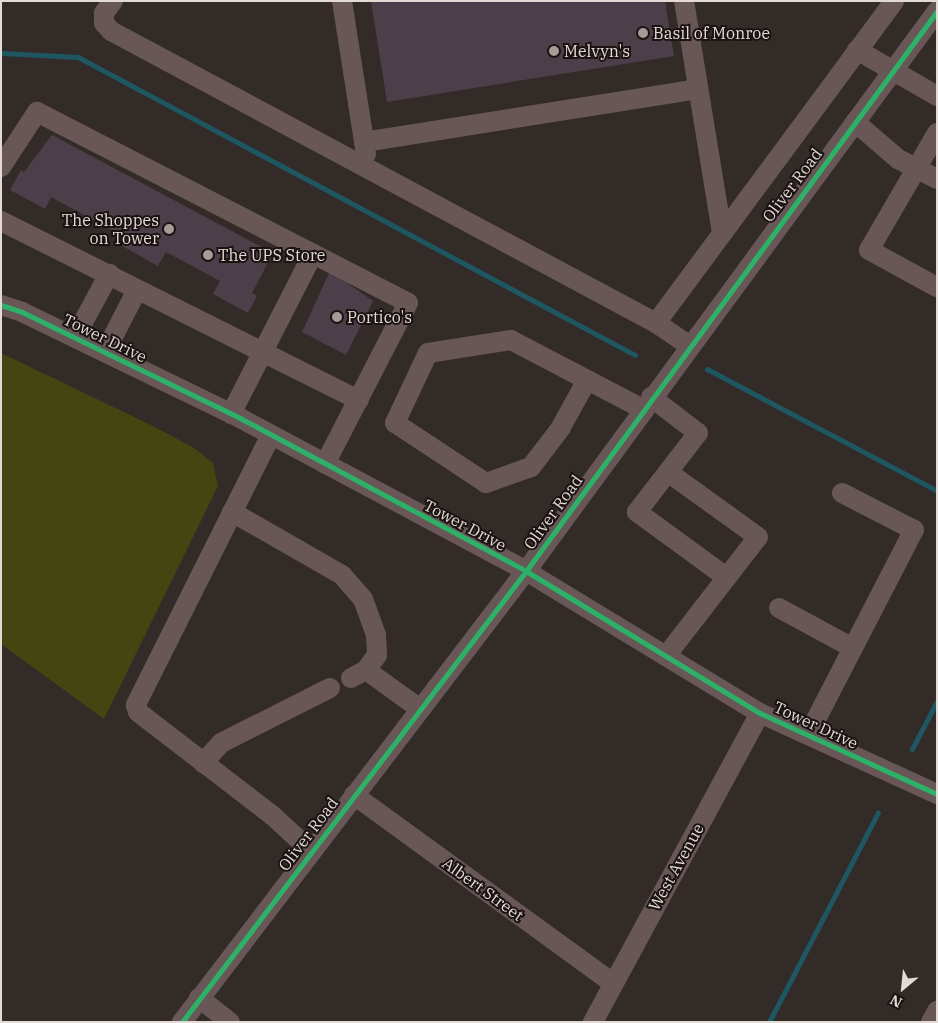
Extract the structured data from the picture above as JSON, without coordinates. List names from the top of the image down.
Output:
{
  "streets": {
    "street": [
      "Oliver Road",
      "Tower Drive",
      "West Avenue",
      "Albert Street"
    ]
  },
  "crossings": [
    ["Oliver Road", "Tower Drive"],
    ["Oliver Road", "Albert Street"],
    ["Tower Drive", "West Avenue"],
    ["West Avenue", "Albert Street"]
  ],
  "places": [
    "Basil of Monroe",
    "Melvyn's",
    "The Shoppes on Tower",
    "The UPS Store",
    "Portico's"
  ],
  "north": "bottom left"
}
